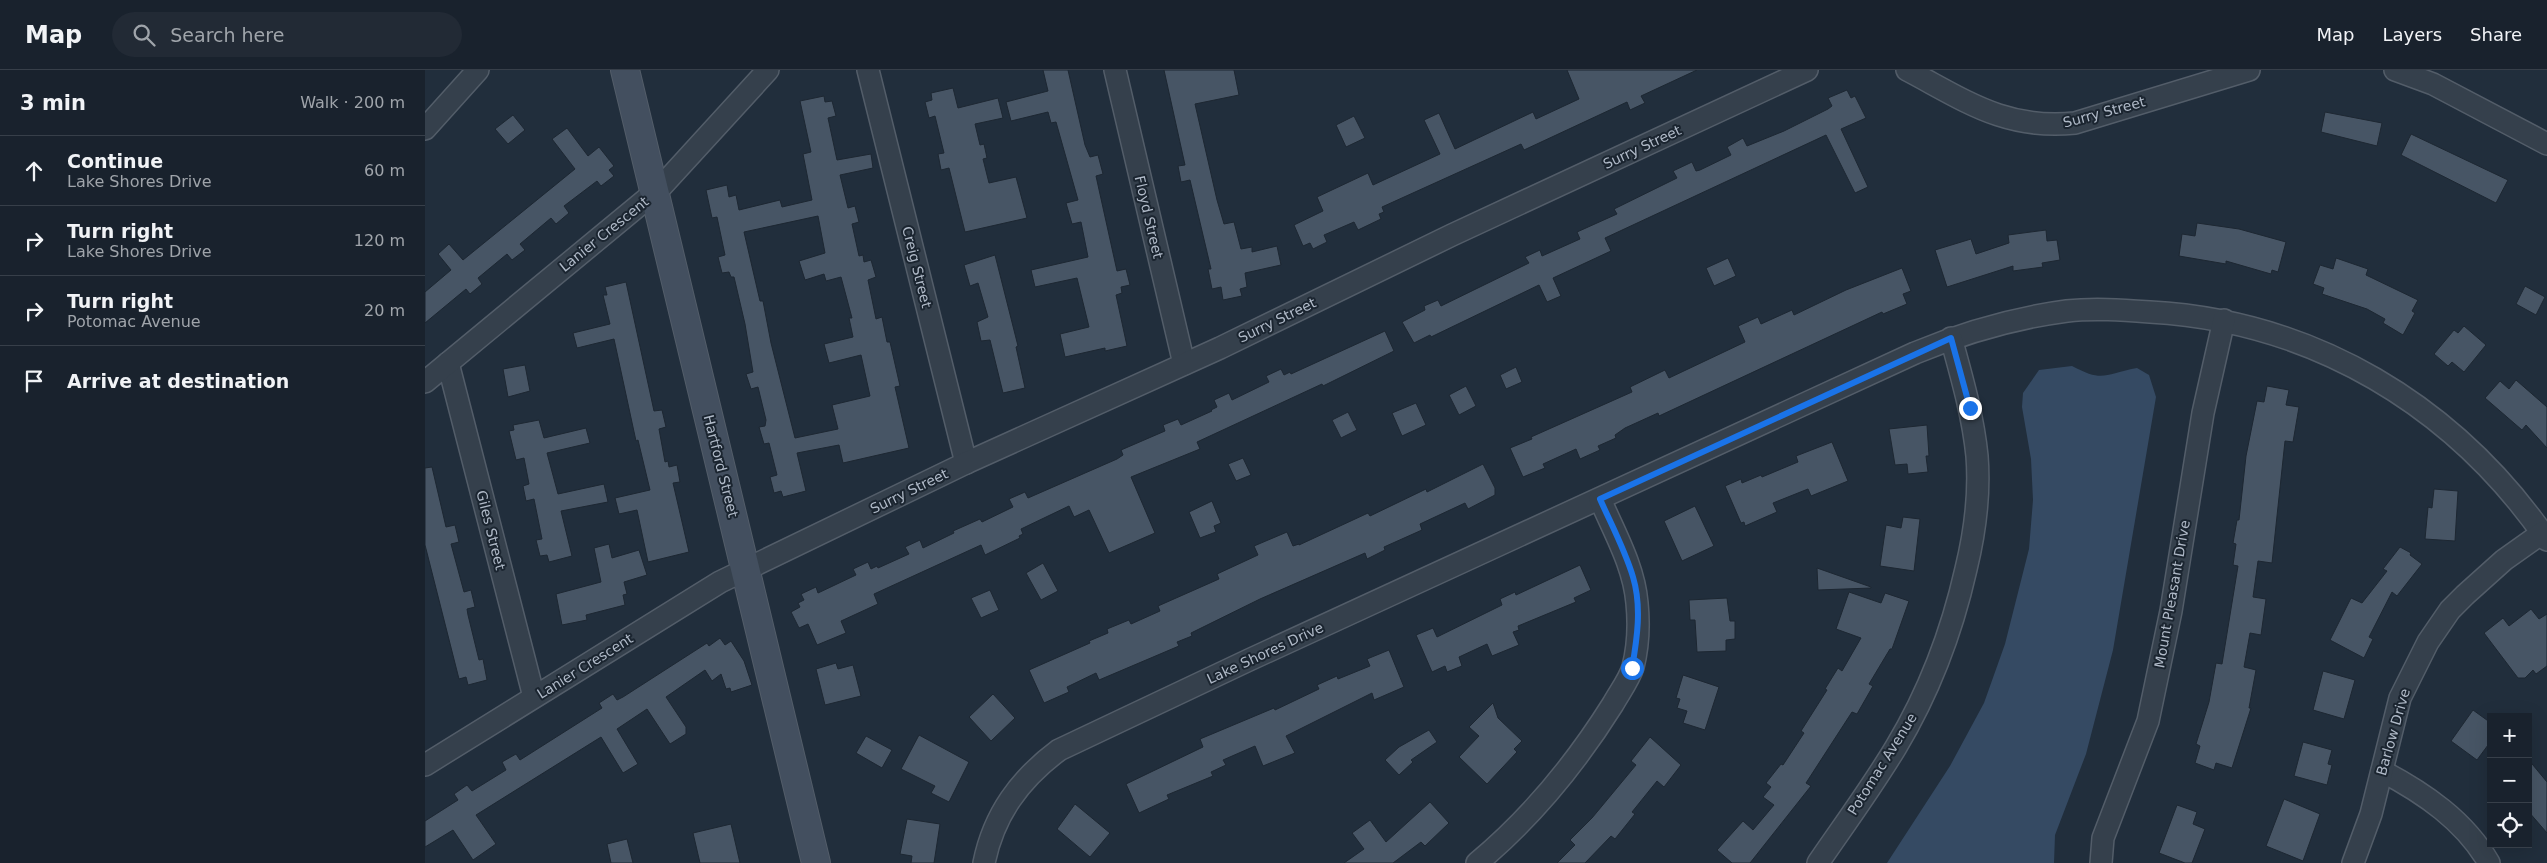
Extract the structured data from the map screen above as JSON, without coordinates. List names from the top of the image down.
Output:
{
  "streets": {
    "street": [
      "Surry Street",
      "Floyd Street",
      "Lanier Crescent",
      "Creig Street",
      "Hartford Street",
      "Giles Street",
      "Mount Pleasant Drive",
      "Lake Shores Drive",
      "Barlow Drive",
      "Potomac Avenue"
    ]
  },
  "crossings": [
    ["Surry Street", "Floyd Street"],
    ["Surry Street", "Lanier Crescent"],
    ["Surry Street", "Creig Street"],
    ["Surry Street", "Hartford Street"],
    ["Lanier Crescent", "Hartford Street"],
    ["Lanier Crescent", "Giles Street"],
    ["Mount Pleasant Drive", "Lake Shores Drive"],
    ["Lake Shores Drive", "Barlow Drive"],
    ["Lake Shores Drive", "Potomac Avenue"]
  ],
  "page": {
    "header": "Map",
    "search": "Search here",
    "nav": ["Map", "Layers", "Share"],
    "heading": ["3 min", "Walk · 200 m"],
    "list": [
      ["Continue", "Lake Shores Drive", "60 m"],
      ["Turn right", "Lake Shores Drive", "120 m"],
      ["Turn right", "Potomac Avenue", "20 m"],
      "Arrive at destination"
    ],
    "map_buttons": ["+", "−"]
  }
}
